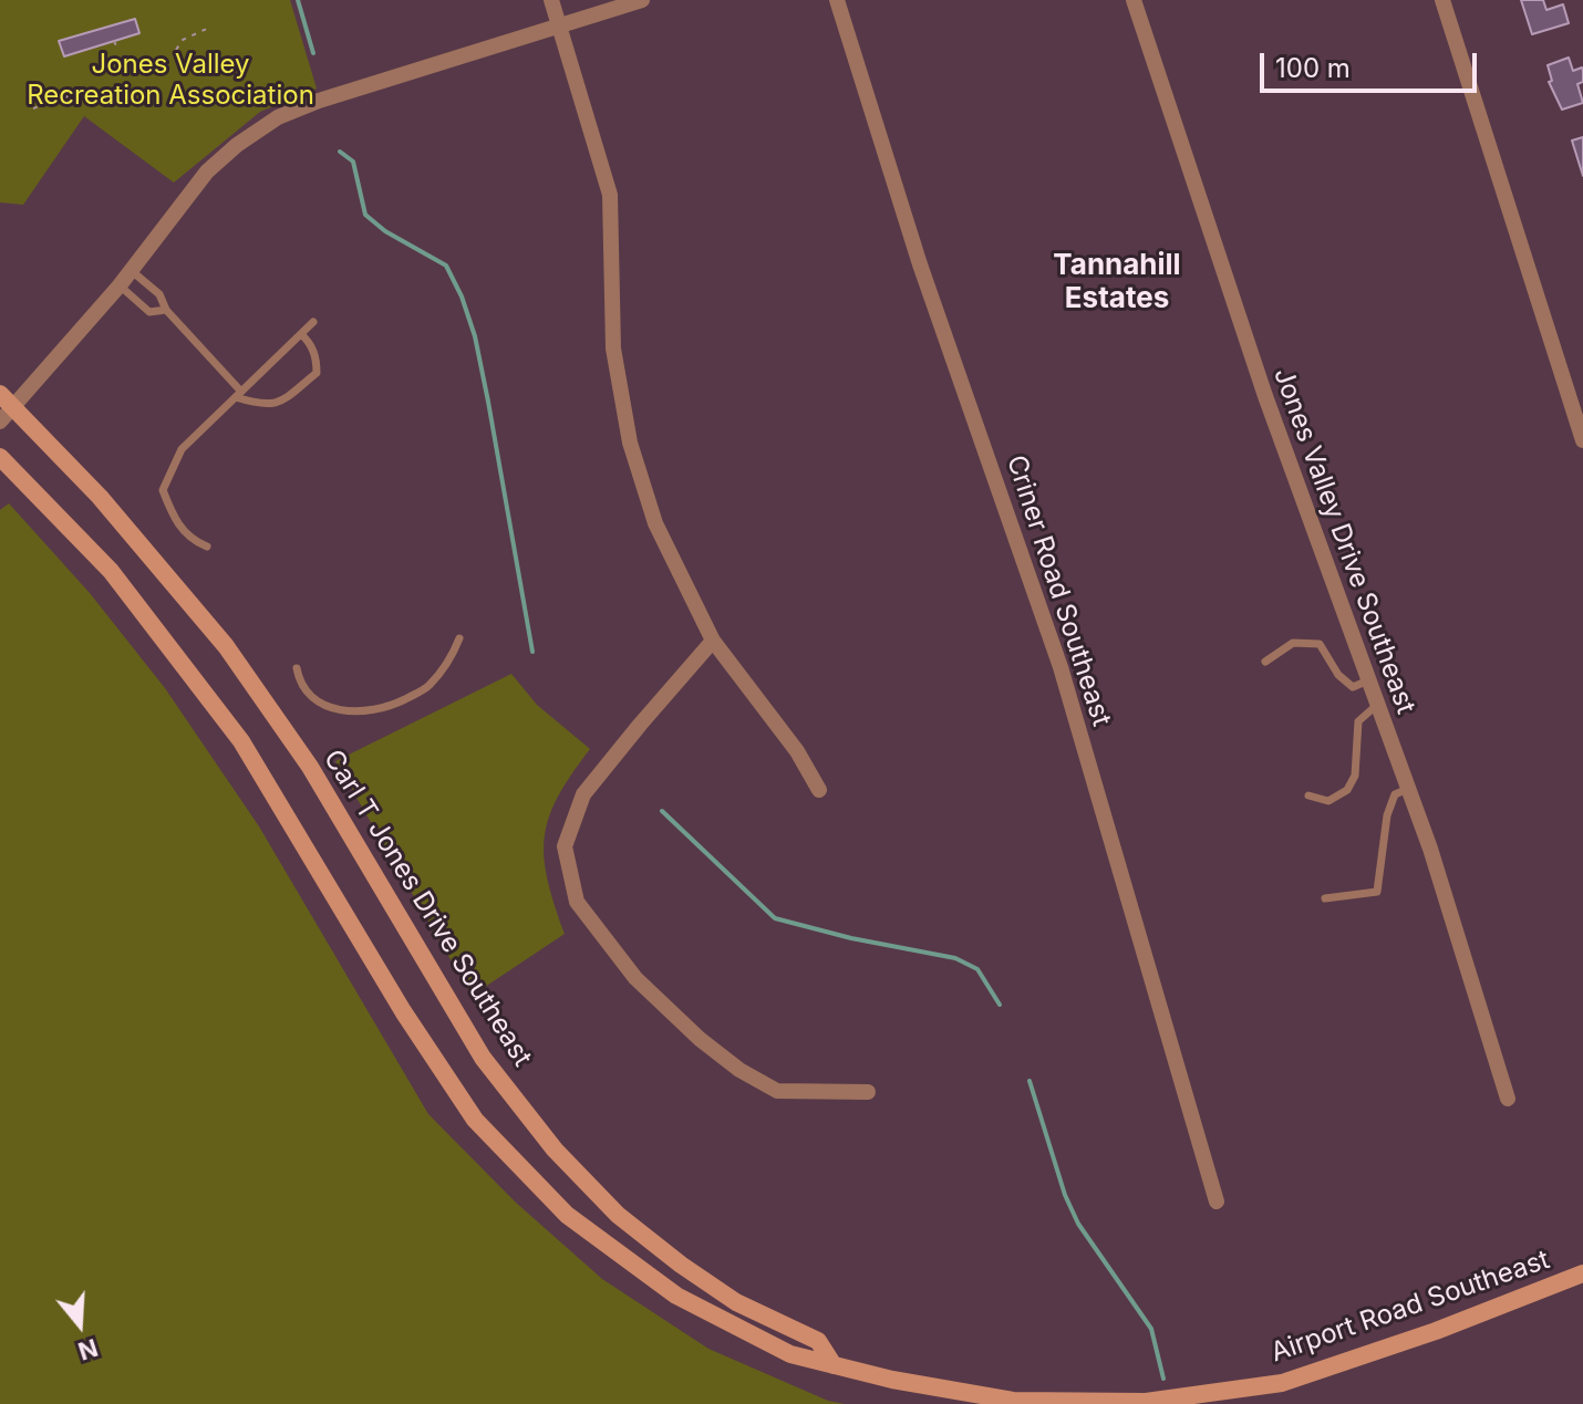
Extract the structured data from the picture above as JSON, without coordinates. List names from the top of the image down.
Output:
{
  "streets": {
    "main road": ["Carl T Jones Drive Southeast", "Airport Road Southeast"],
    "street": ["Jones Valley Drive Southeast", "Criner Road Southeast"]
  },
  "crossings": [
    ["Carl T Jones Drive Southeast", "Airport Road Southeast"]
  ],
  "districts": ["Tannahill Estates"],
  "parks": ["Jones Valley Recreation Association"],
  "scale_bar": "100 m",
  "north": "bottom"
}
